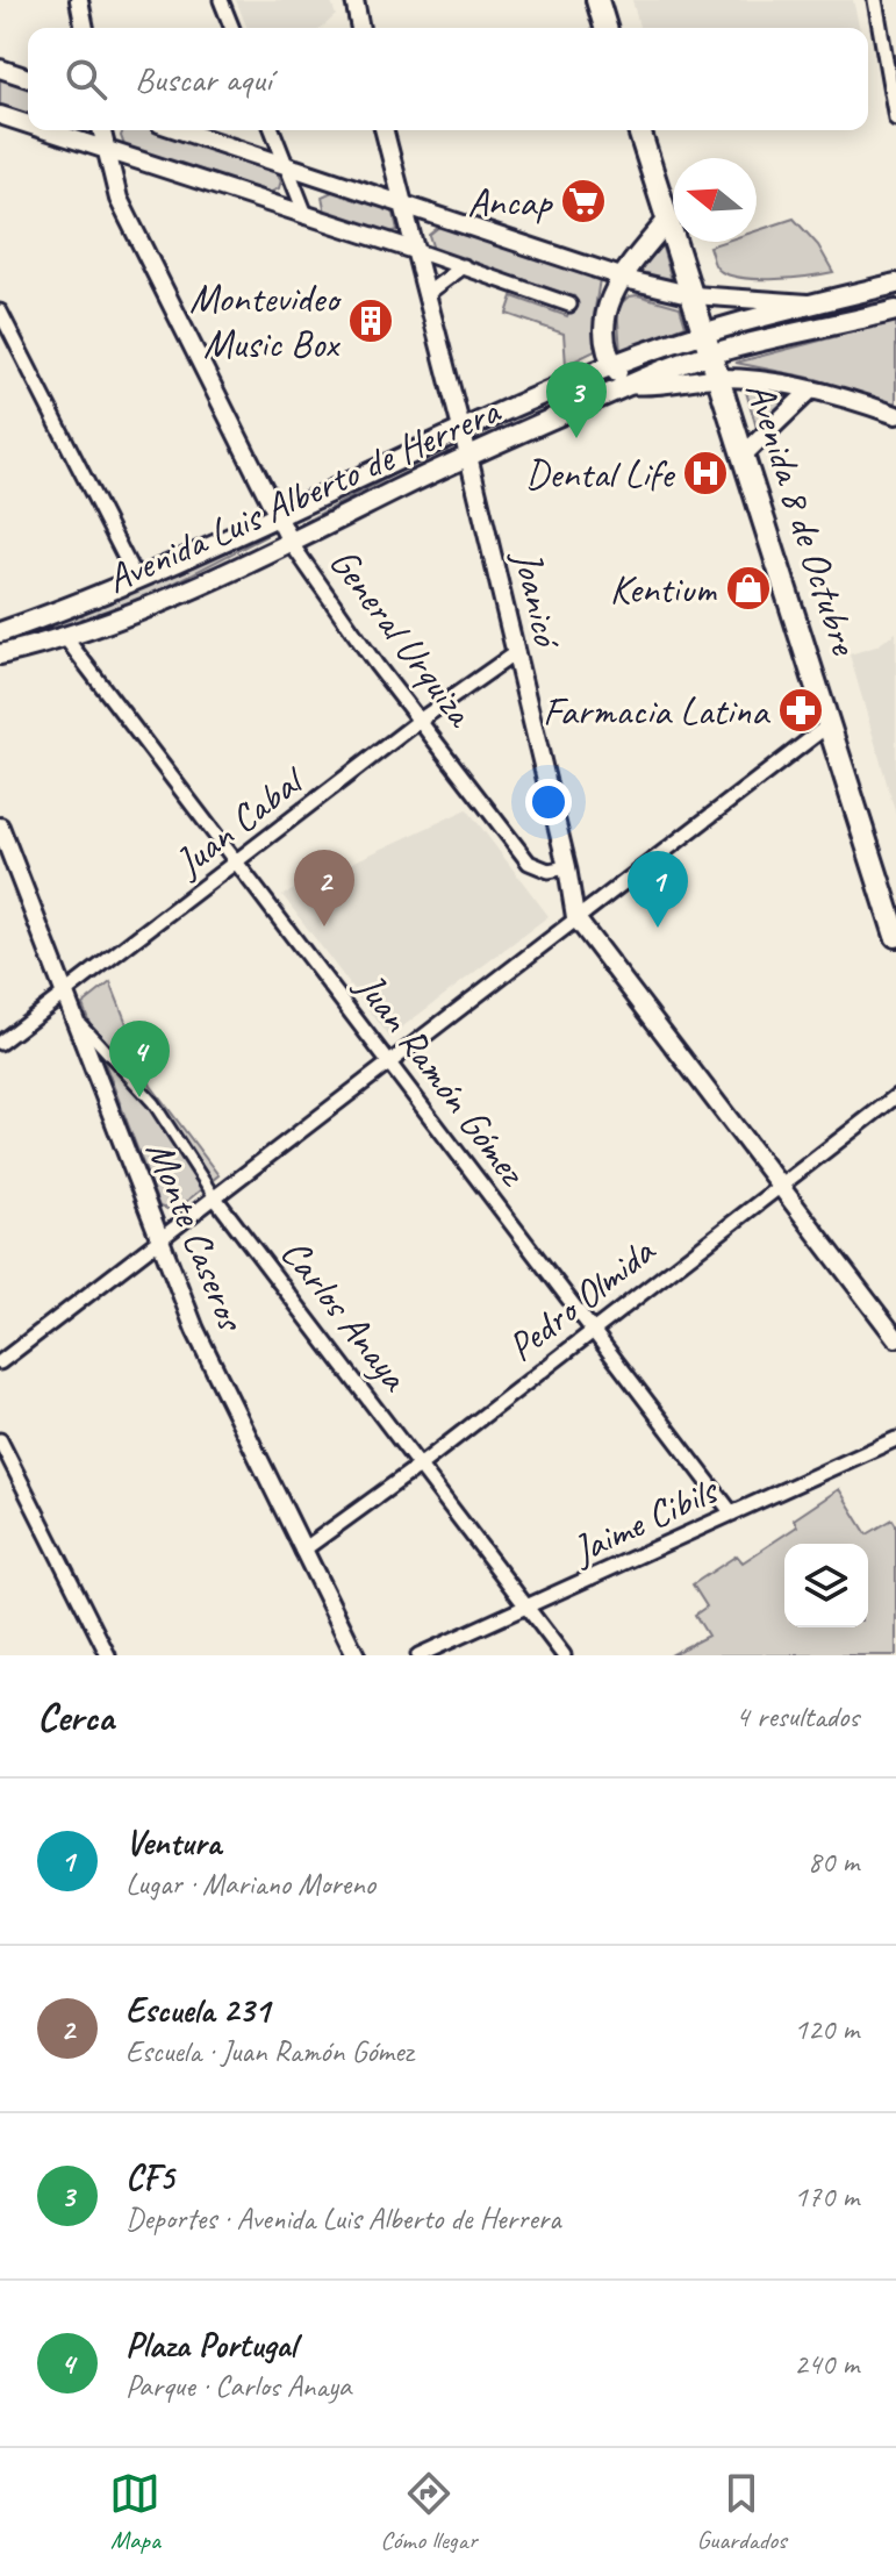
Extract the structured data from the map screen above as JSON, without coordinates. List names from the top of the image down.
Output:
{
  "streets": {
    "main road": ["Avenida Luis Alberto de Herrera", "Avenida 8 de Octubre"],
    "street": [
      "Joanicó",
      "General Urquiza",
      "Juan Cabal",
      "Juan Ramón Gómez",
      "Monte Caseros",
      "Pedro Olmida",
      "Carlos Anaya",
      "Jaime Cibils"
    ]
  },
  "crossings": [
    ["Avenida Luis Alberto de Herrera", "Avenida 8 de Octubre"],
    ["Avenida Luis Alberto de Herrera", "Joanicó"],
    ["Avenida Luis Alberto de Herrera", "General Urquiza"],
    ["Avenida Luis Alberto de Herrera", "Juan Ramón Gómez"],
    ["Joanicó", "General Urquiza"],
    ["Joanicó", "Juan Cabal"],
    ["General Urquiza", "Juan Cabal"],
    ["Juan Cabal", "Juan Ramón Gómez"],
    ["Juan Cabal", "Monte Caseros"],
    ["Juan Ramón Gómez", "Pedro Olmida"],
    ["Juan Ramón Gómez", "Jaime Cibils"],
    ["Monte Caseros", "Pedro Olmida"],
    ["Monte Caseros", "Carlos Anaya"],
    ["Pedro Olmida", "Carlos Anaya"],
    ["Carlos Anaya", "Jaime Cibils"]
  ],
  "places": {
    "supermarket": ["Ancap"],
    "building": ["Montevideo Music Box"],
    "hospital": ["Dental Life"],
    "shop": ["Kentium"],
    "pharmacy": ["Farmacia Latina"]
  },
  "north": "left",
  "page": {
    "search": "Buscar aquí",
    "pins": [
      "3",
      "2",
      "1",
      "4"
    ],
    "heading": ["Cerca", "4 resultados"],
    "list": [
      {
        "mark": "1",
        "name": "Ventura",
        "note": "Lugar · Mariano Moreno",
        "value": "80 m"
      },
      {
        "mark": "2",
        "name": "Escuela 231",
        "note": "Escuela · Juan Ramón Gómez",
        "value": "120 m"
      },
      {
        "mark": "3",
        "name": "CF5",
        "note": "Deportes · Avenida Luis Alberto de Herrera",
        "value": "170 m"
      },
      {
        "mark": "4",
        "name": "Plaza Portugal",
        "note": "Parque · Carlos Anaya",
        "value": "240 m"
      }
    ],
    "nav": ["Mapa", "Cómo llegar", "Guardados"]
  }
}
